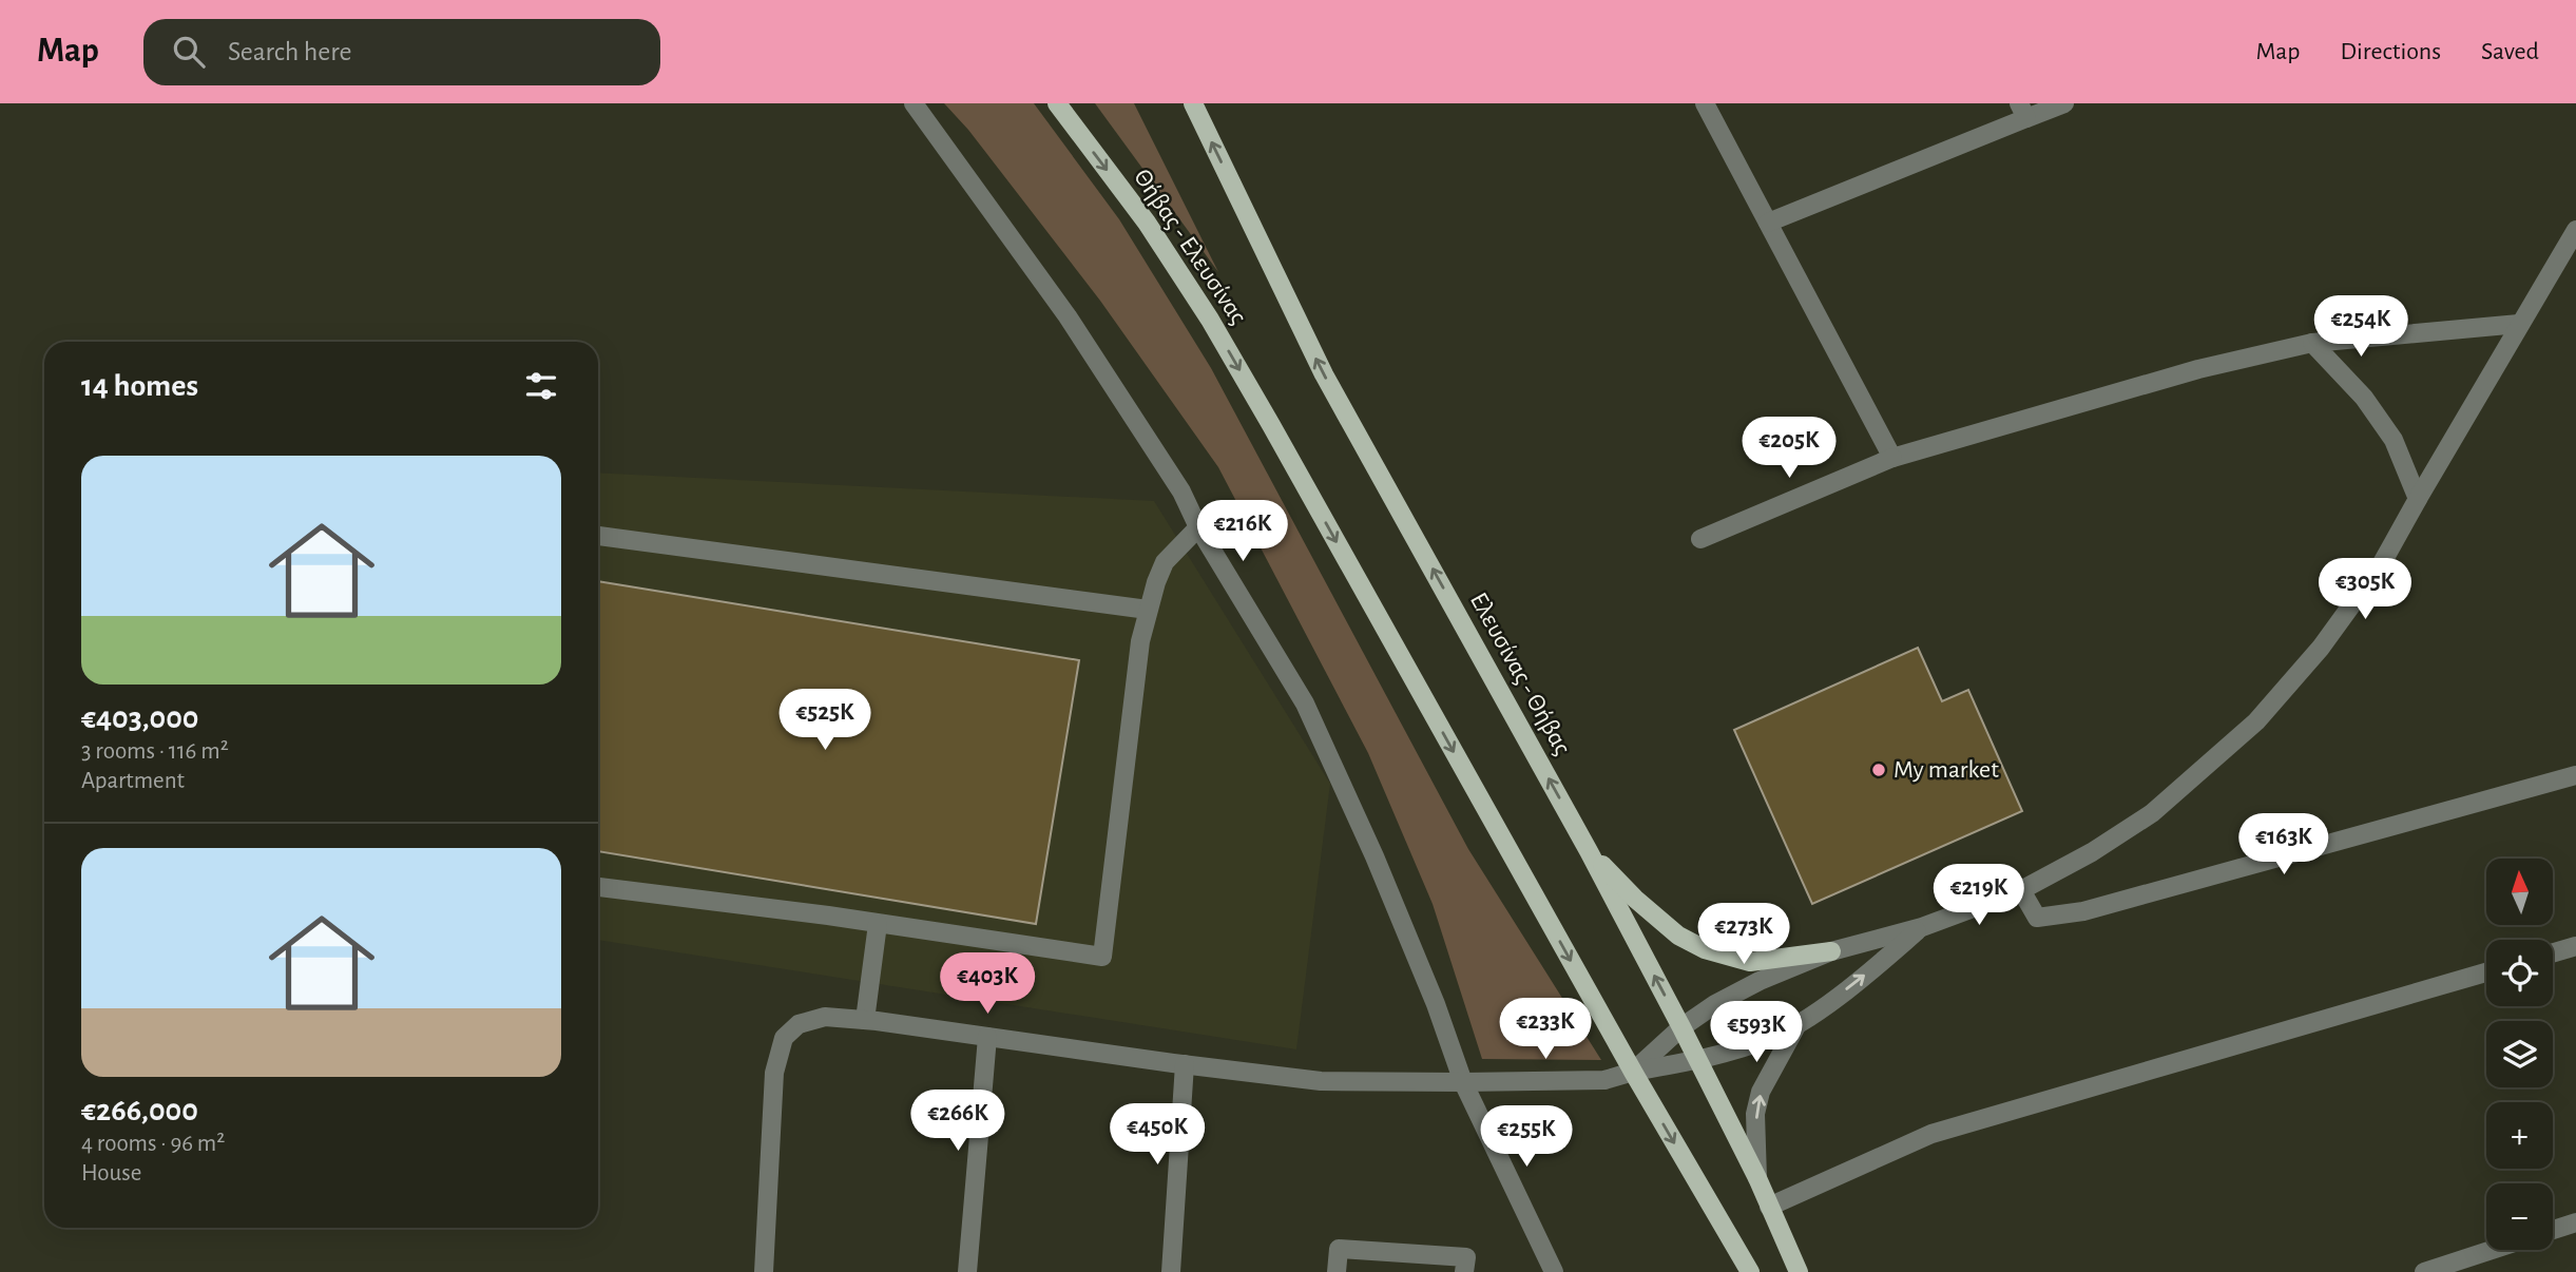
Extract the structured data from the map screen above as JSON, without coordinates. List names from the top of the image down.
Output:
{
  "streets": {
    "main road": ["Θήβας - Ελευσίνας", "Ελευσίνας - Θήβας"]
  },
  "one_way": ["Θήβας - Ελευσίνας", "Ελευσίνας - Θήβας"],
  "places": ["My market"],
  "north": "top",
  "page": {
    "header": "Map",
    "search": "Search here",
    "nav": ["Map", "Directions", "Saved"],
    "price": [
      "€254K",
      "€205K",
      "€216K",
      "€305K",
      "€525K",
      "€163K",
      "€219K",
      "€273K",
      "€403K",
      "€233K",
      "€593K",
      "€266K",
      "€450K",
      "€255K"
    ],
    "heading": "14 homes",
    "list": [
      {
        "name": "€403,000",
        "note": "3 rooms · 116 m² · Apartment"
      },
      {
        "name": "€266,000",
        "note": "4 rooms · 96 m² · House"
      }
    ],
    "map_buttons": ["+", "−"]
  }
}
